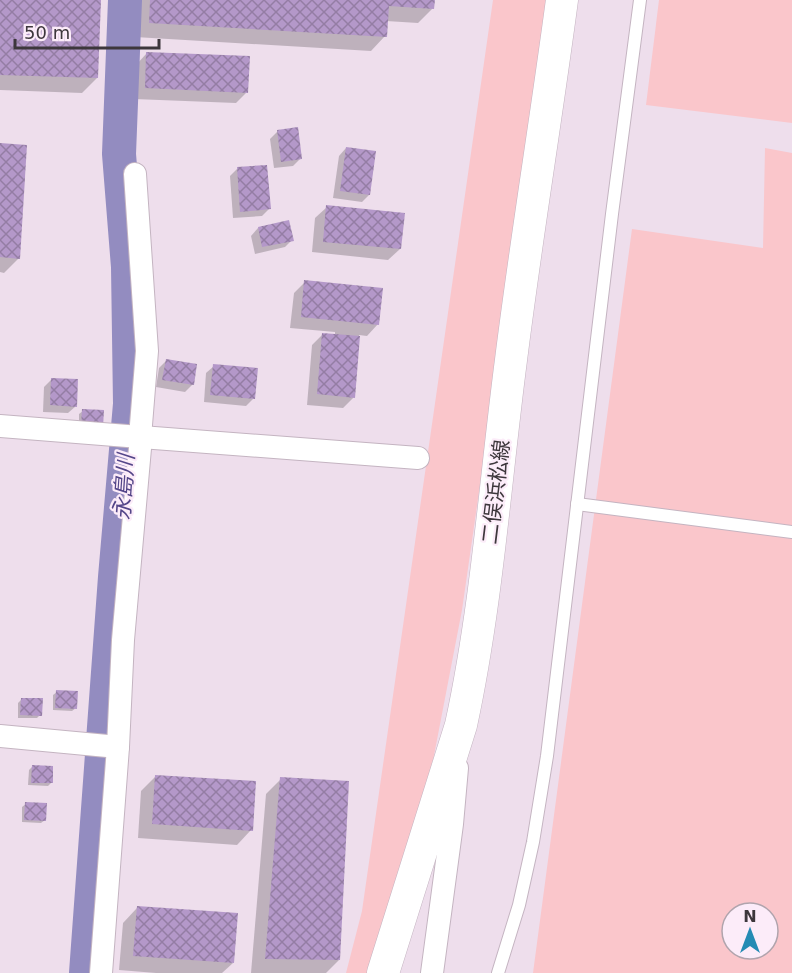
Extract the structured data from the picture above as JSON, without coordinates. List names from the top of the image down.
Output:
{
  "streets": {
    "main road": ["二俣浜松線"]
  },
  "water": ["永島川"],
  "scale_bar": "50 m",
  "north": "top"
}
